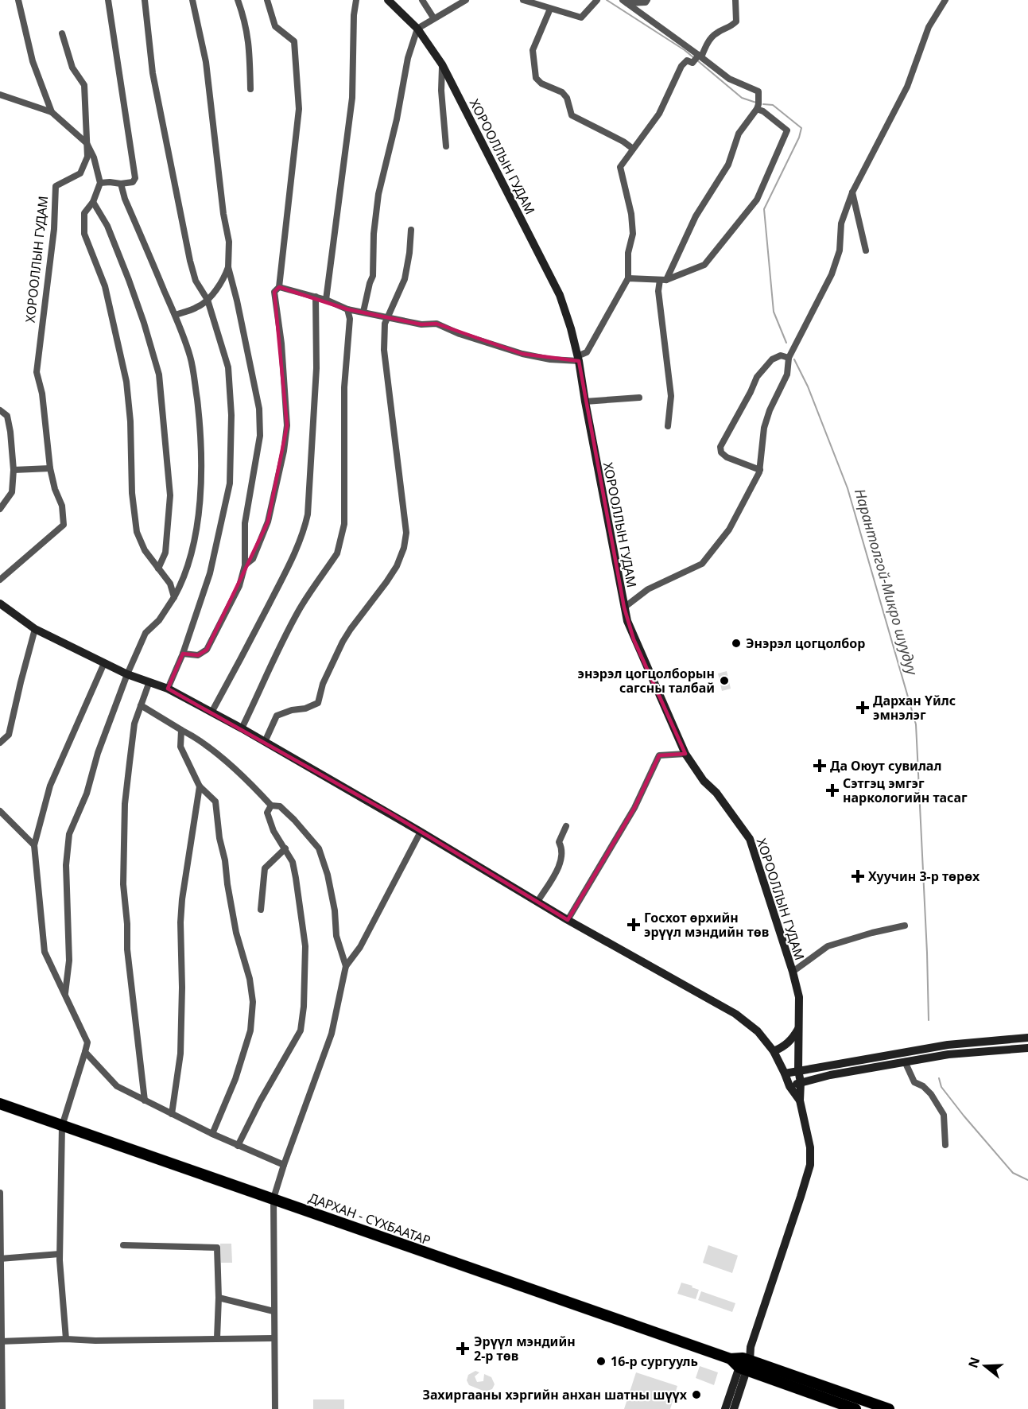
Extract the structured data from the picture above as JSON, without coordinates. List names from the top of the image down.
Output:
{
  "streets": {
    "highway": ["ДАРХАН - СҮХБААТАР"],
    "main road": ["ХОРООЛЛЫН ГУДАМ"]
  },
  "water": ["Нарантолгой-Микро шуудуу"],
  "places": {
    "other": [
      "Энэрэл цогцолбор",
      "энэрэл цогцолборын сагсны талбай",
      "16-р сургууль",
      "Захиргааны хэргийн анхан шатны шүүх"
    ],
    "health": [
      "Дархан Үйлс эмнэлэг",
      "Да Оюут сувилал",
      "Сэтгэц эмгэг наркологийн тасаг",
      "Хуучин 3-р төрөх",
      "Госхот өрхийн эрүүл мэндийн төв",
      "Эрүүл мэндийн 2-р төв"
    ]
  },
  "north": "left"
}
